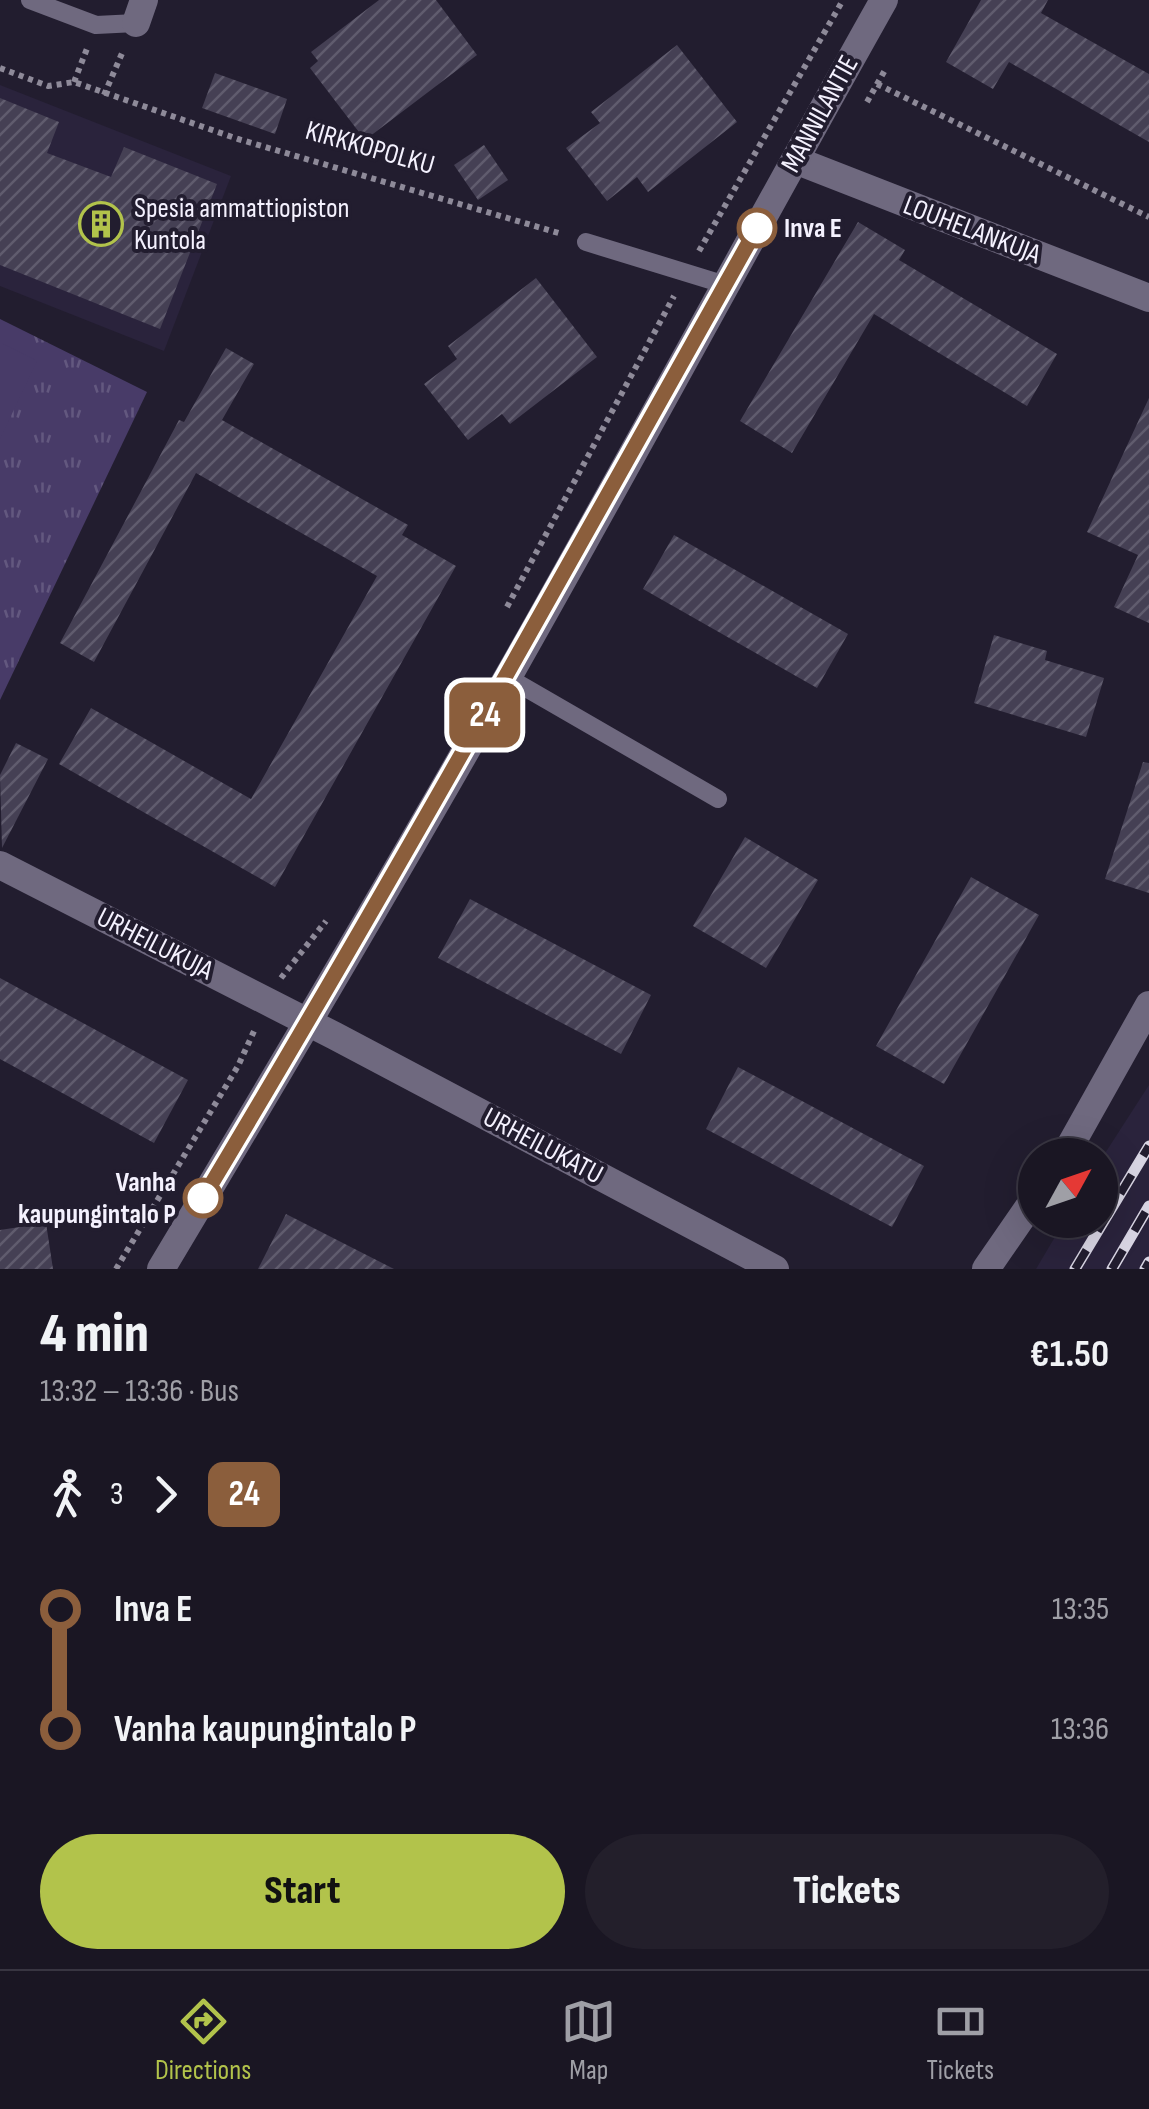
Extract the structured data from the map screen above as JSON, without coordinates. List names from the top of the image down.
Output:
{
  "streets": {
    "street": [
      "MANNILANTIE",
      "LOUHELANKUJA",
      "URHEILUKUJA",
      "URHEILUKATU"
    ],
    "path": ["KIRKKOPOLKU"]
  },
  "crossings": [
    ["MANNILANTIE", "LOUHELANKUJA"],
    ["MANNILANTIE", "URHEILUKUJA"],
    ["MANNILANTIE", "URHEILUKATU"],
    ["URHEILUKUJA", "URHEILUKATU"]
  ],
  "places": {
    "building": ["Spesia ammattiopiston Kuntola"],
    "other": ["Inva E", "Vanha kaupungintalo P"]
  },
  "lines": ["bus line 24"],
  "north": "top right",
  "page": {
    "on_map": "24",
    "heading": ["4 min", "13:32 – 13:36 · Bus", "€1.50"],
    "legs": ["3", "24"],
    "list": [
      {
        "name": "Inva E",
        "value": "13:35"
      },
      {
        "name": "Vanha kaupungintalo P",
        "value": "13:36"
      }
    ],
    "buttons": ["Start", "Tickets"],
    "tabs": ["Directions", "Map", "Tickets"]
  }
}
